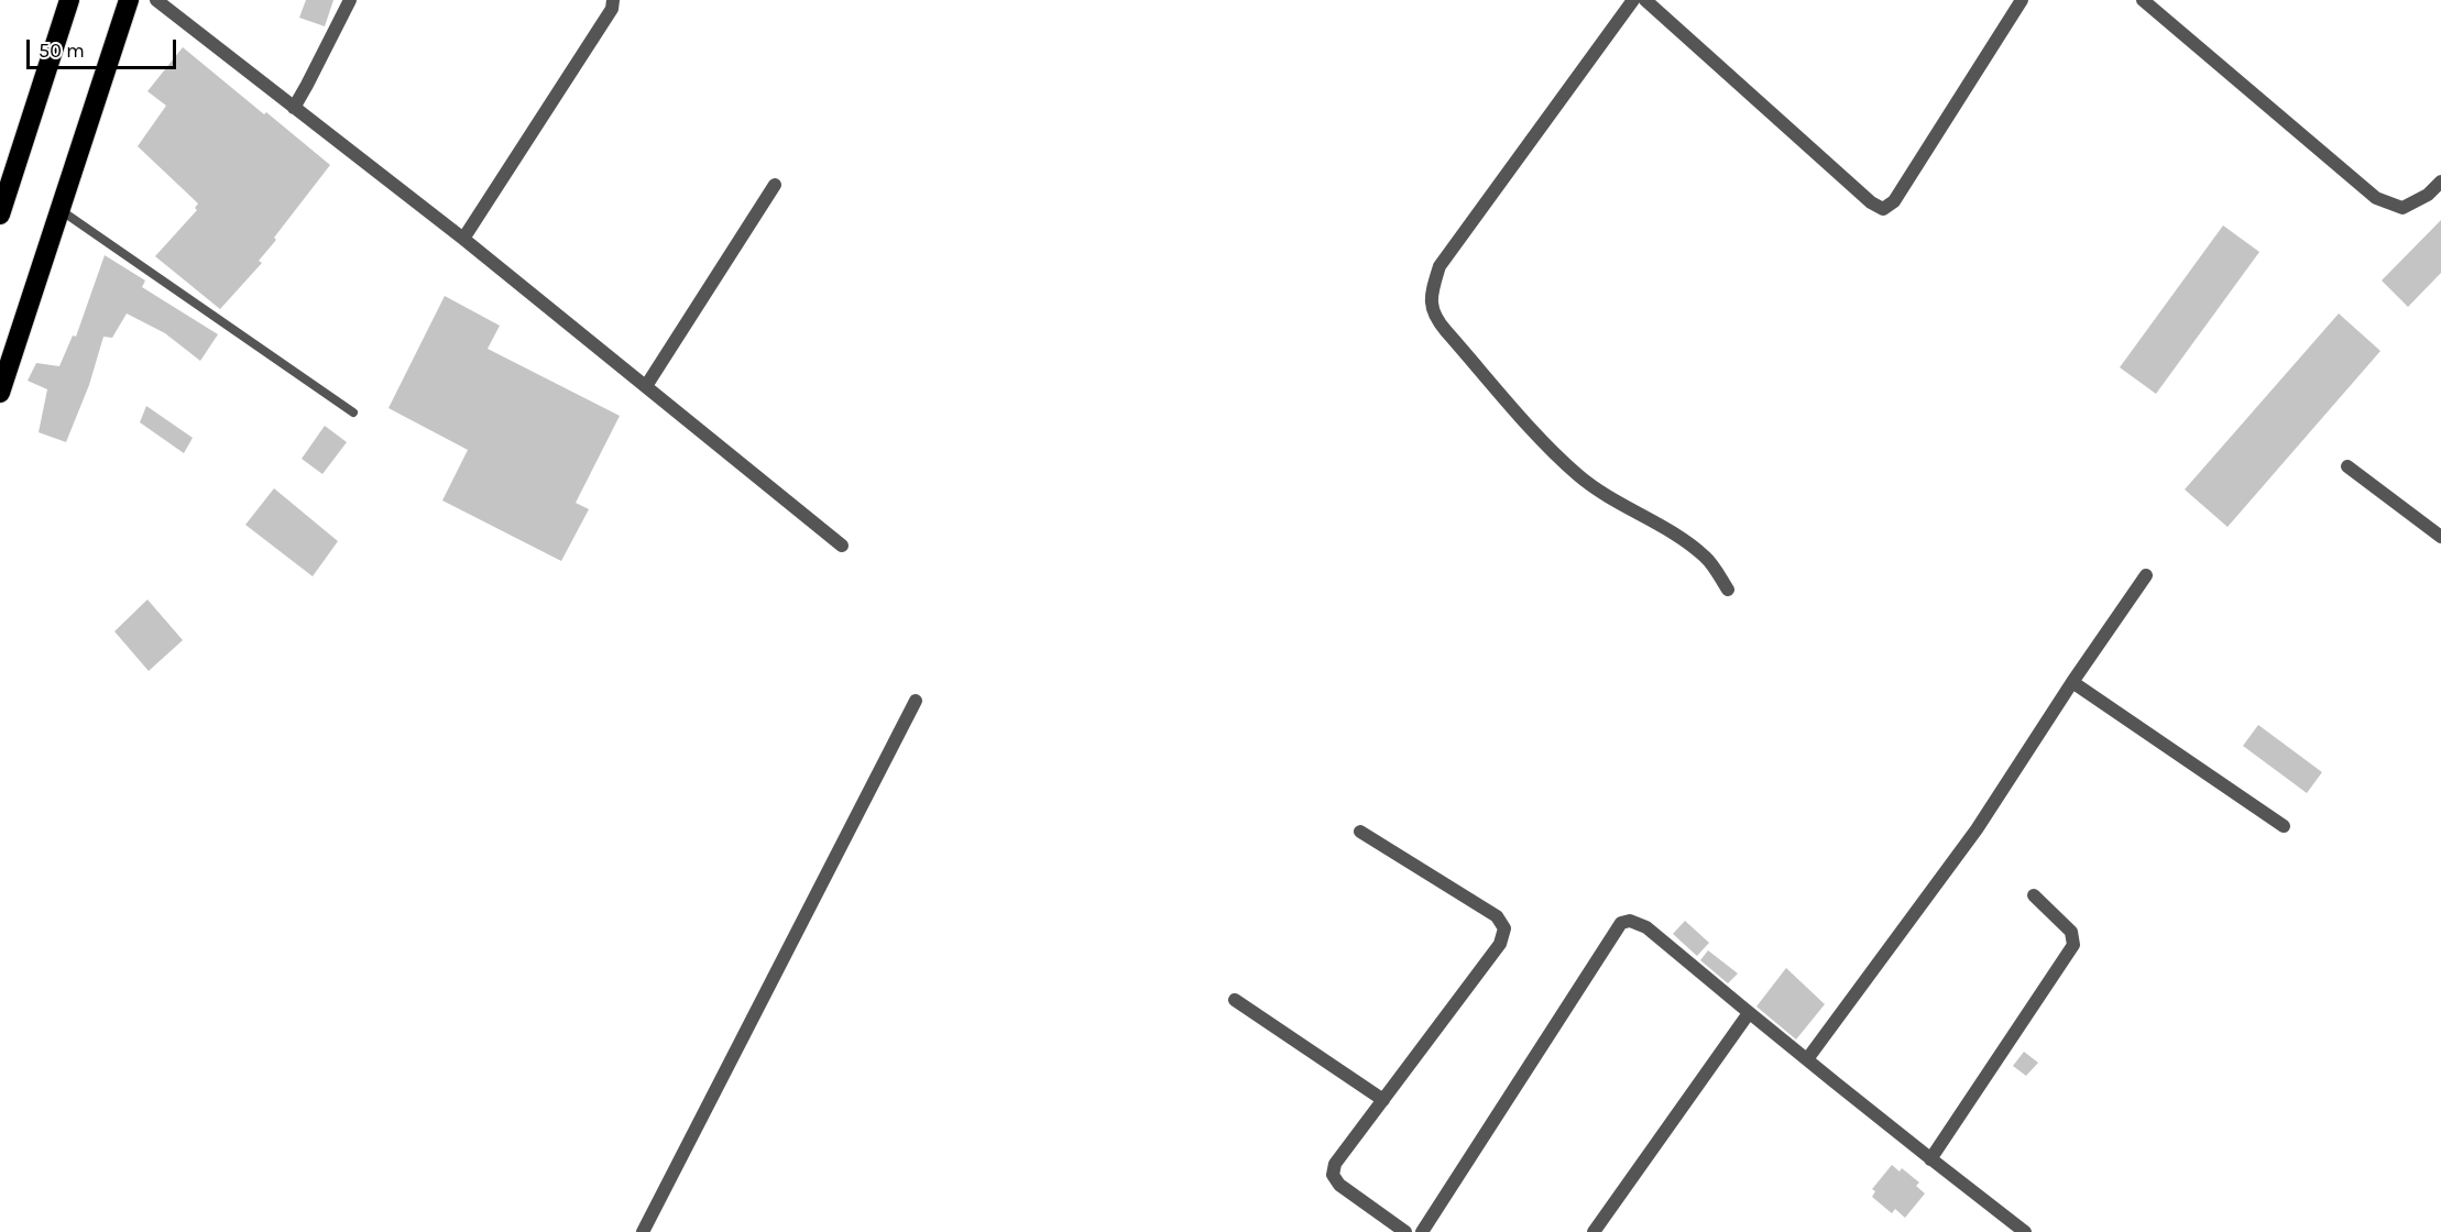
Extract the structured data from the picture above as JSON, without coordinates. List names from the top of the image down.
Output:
{
  "scale_bar": "50 m"
}
